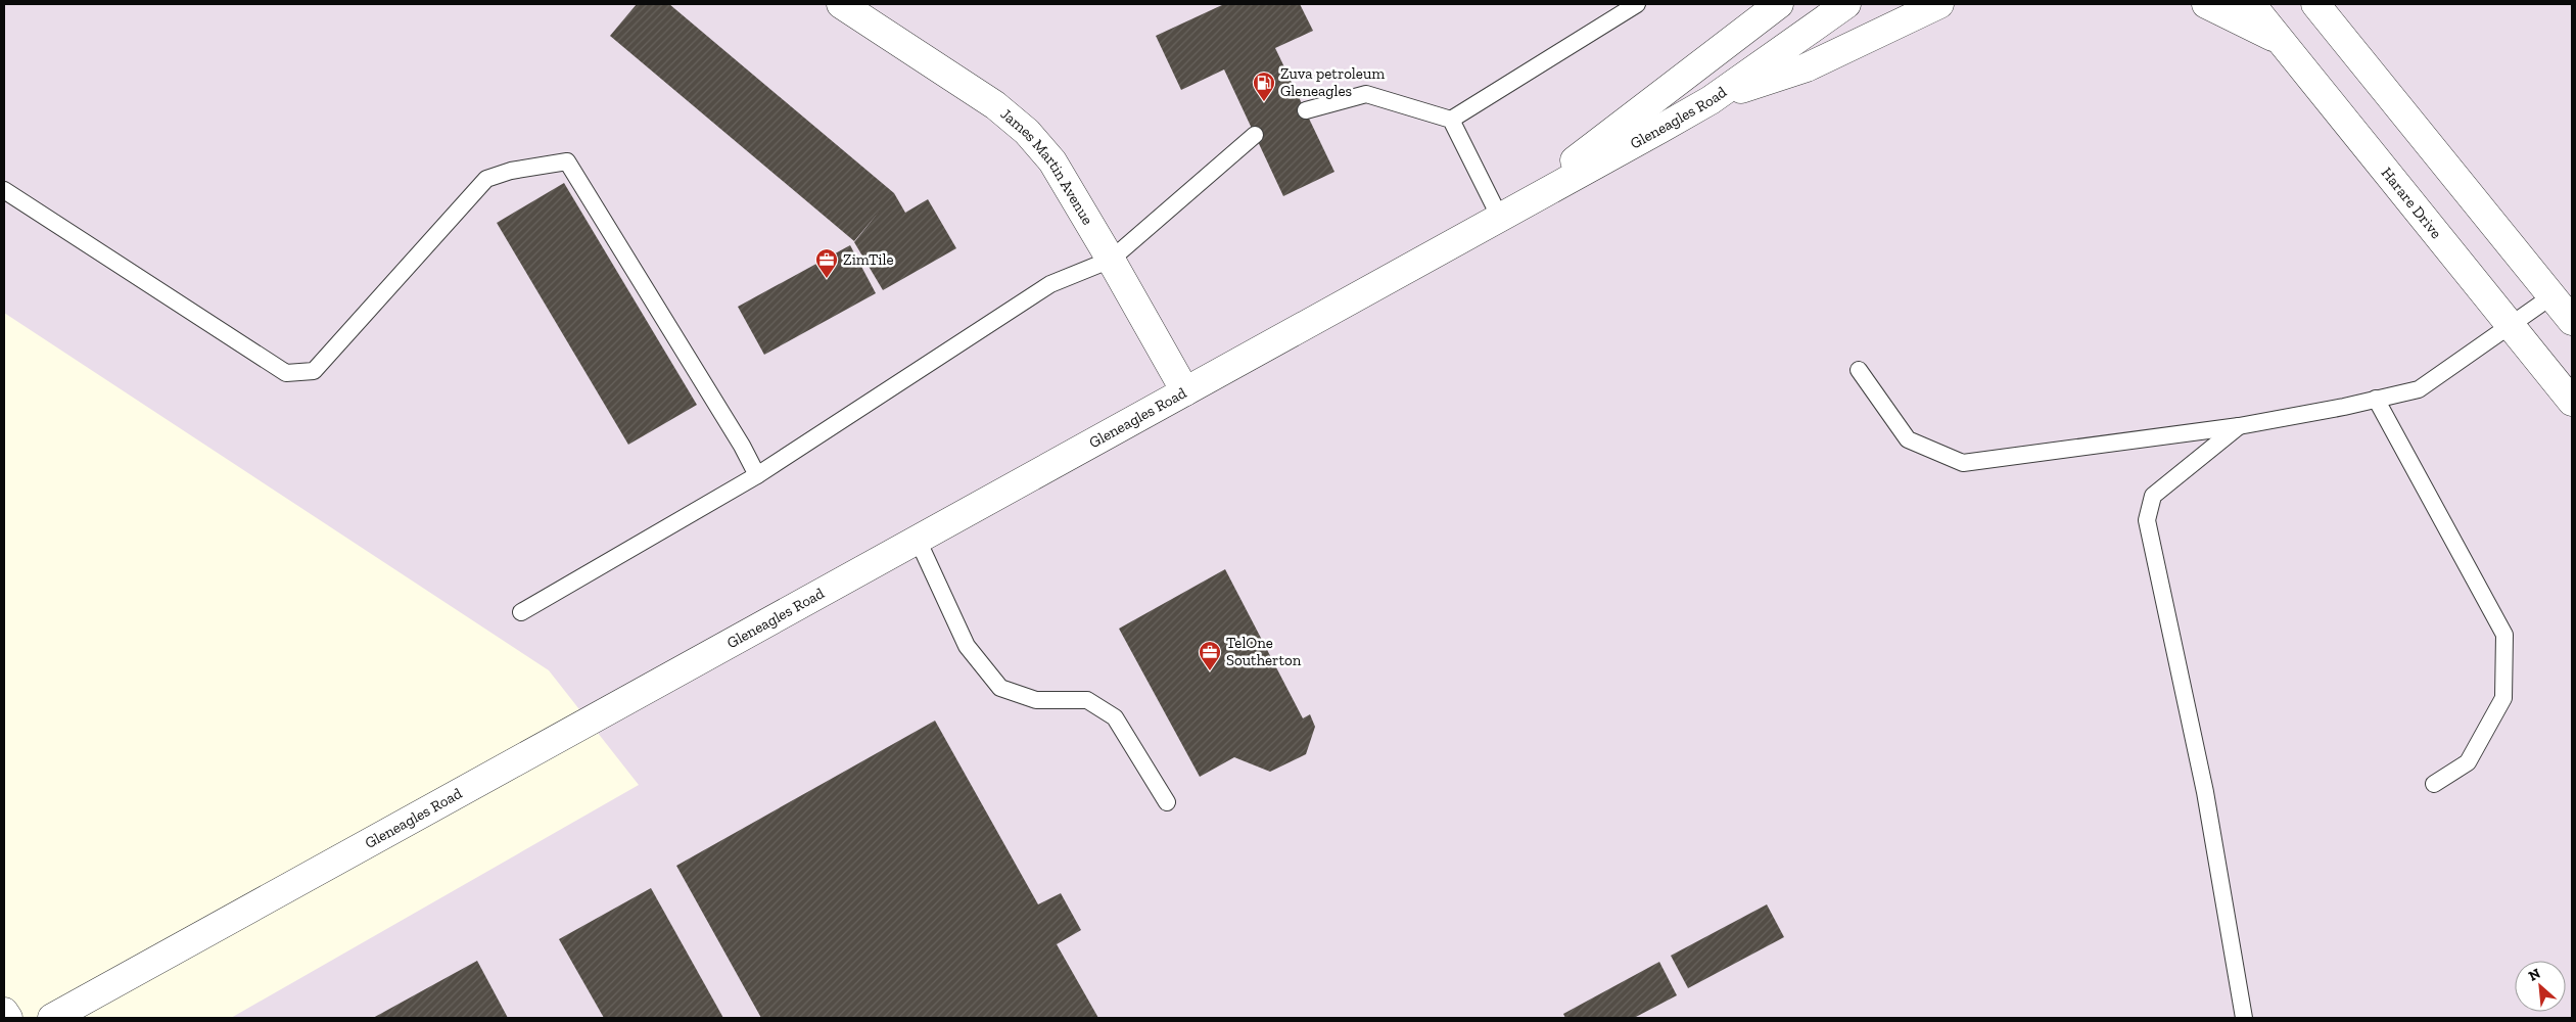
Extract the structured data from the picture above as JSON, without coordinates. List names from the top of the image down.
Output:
{
  "streets": {
    "street": ["Gleneagles Road", "James Martin Avenue", "Harare Drive"]
  },
  "crossings": [
    ["Gleneagles Road", "James Martin Avenue"]
  ],
  "places": {
    "fuel station": ["Zuva petroleum Gleneagles"],
    "office": ["ZimTile", "TelOne Southerton"]
  },
  "north": "top left"
}
